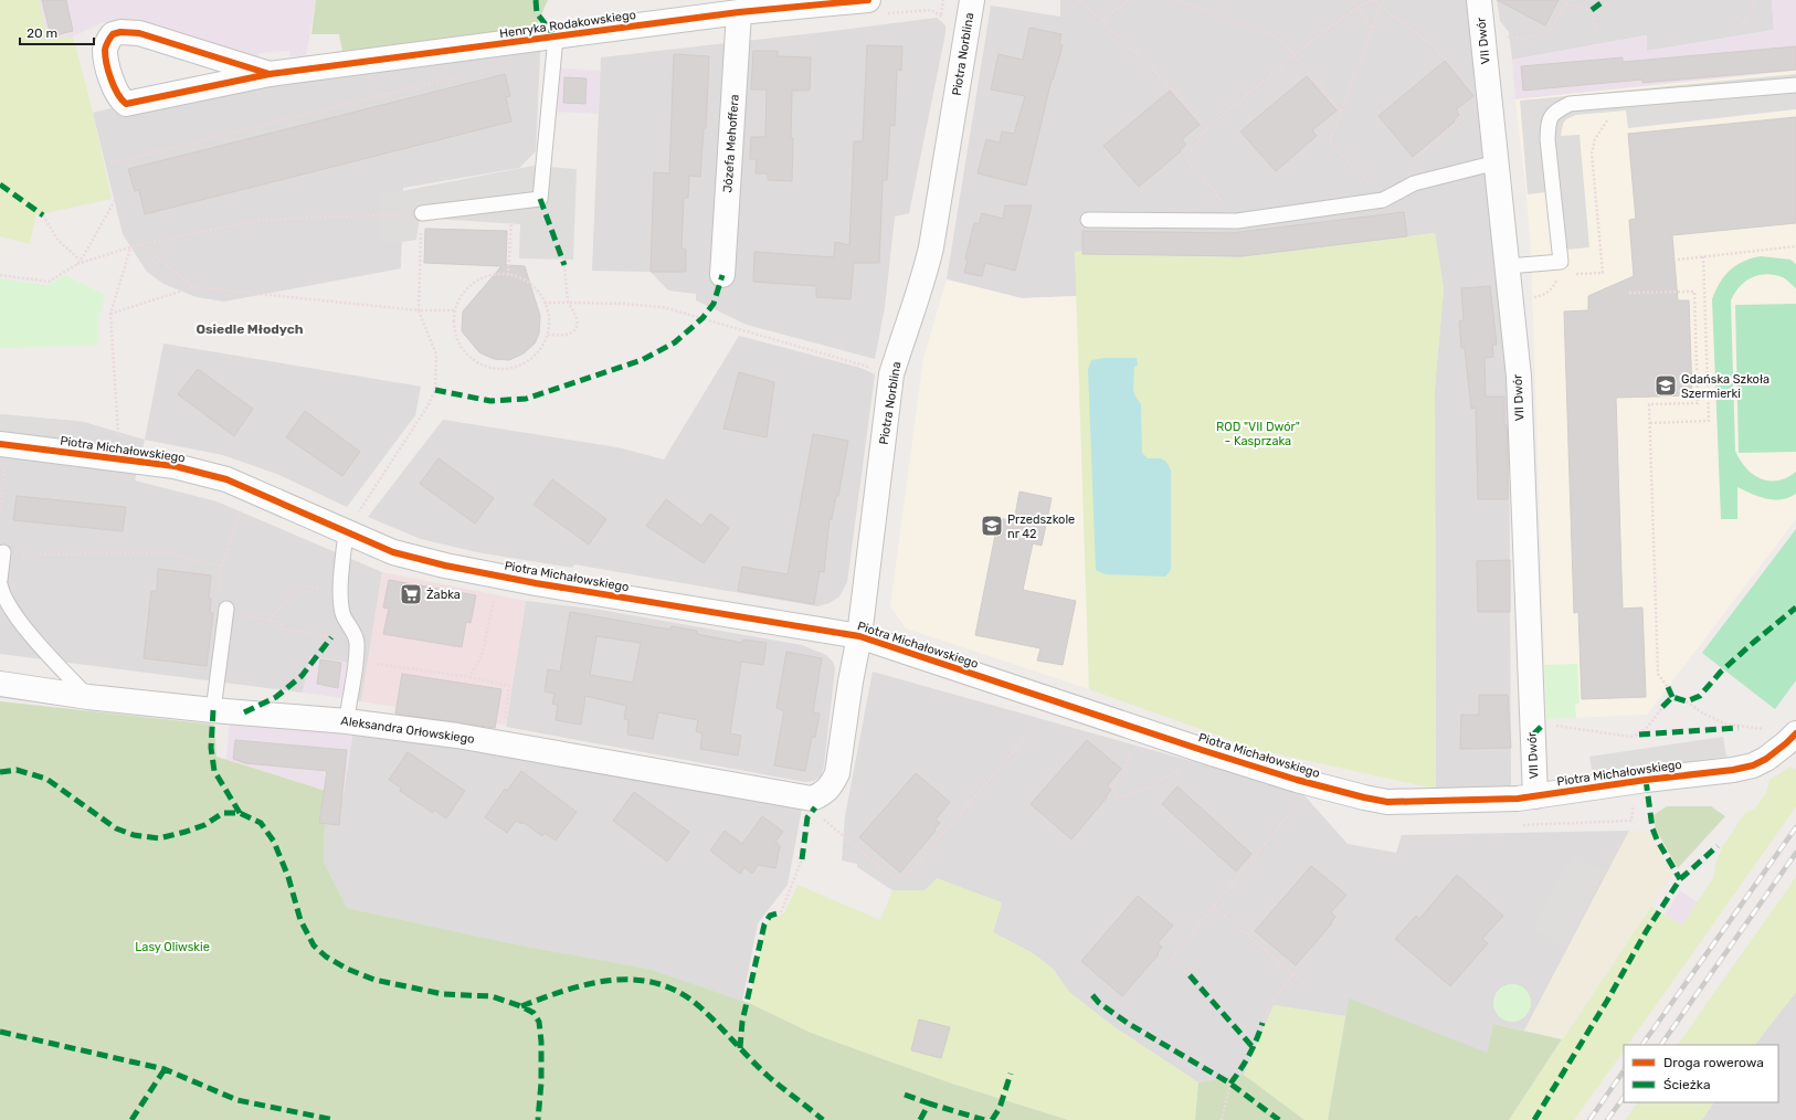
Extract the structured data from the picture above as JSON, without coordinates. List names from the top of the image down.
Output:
{
  "streets": {
    "street": [
      "Henryka Rodakowskiego",
      "VII Dwór",
      "Piotra Norblina",
      "Józefa Mehoffera",
      "Piotra Michałowskiego",
      "Aleksandra Orłowskiego"
    ]
  },
  "crossings": [
    ["Henryka Rodakowskiego", "Józefa Mehoffera"],
    ["VII Dwór", "Piotra Michałowskiego"],
    ["Piotra Norblina", "Piotra Michałowskiego"],
    ["Piotra Norblina", "Aleksandra Orłowskiego"]
  ],
  "districts": ["Osiedle Młodych"],
  "parks": ["ROD \"VII Dwór\" - Kasprzaka", "Lasy Oliwskie"],
  "places": {
    "school or university": ["Gdańska Szkoła Szermierki", "Przedszkole nr 42"],
    "supermarket": ["Żabka"]
  },
  "legend": ["Droga rowerowa", "Ścieżka"],
  "scale_bar": "20 m"
}
